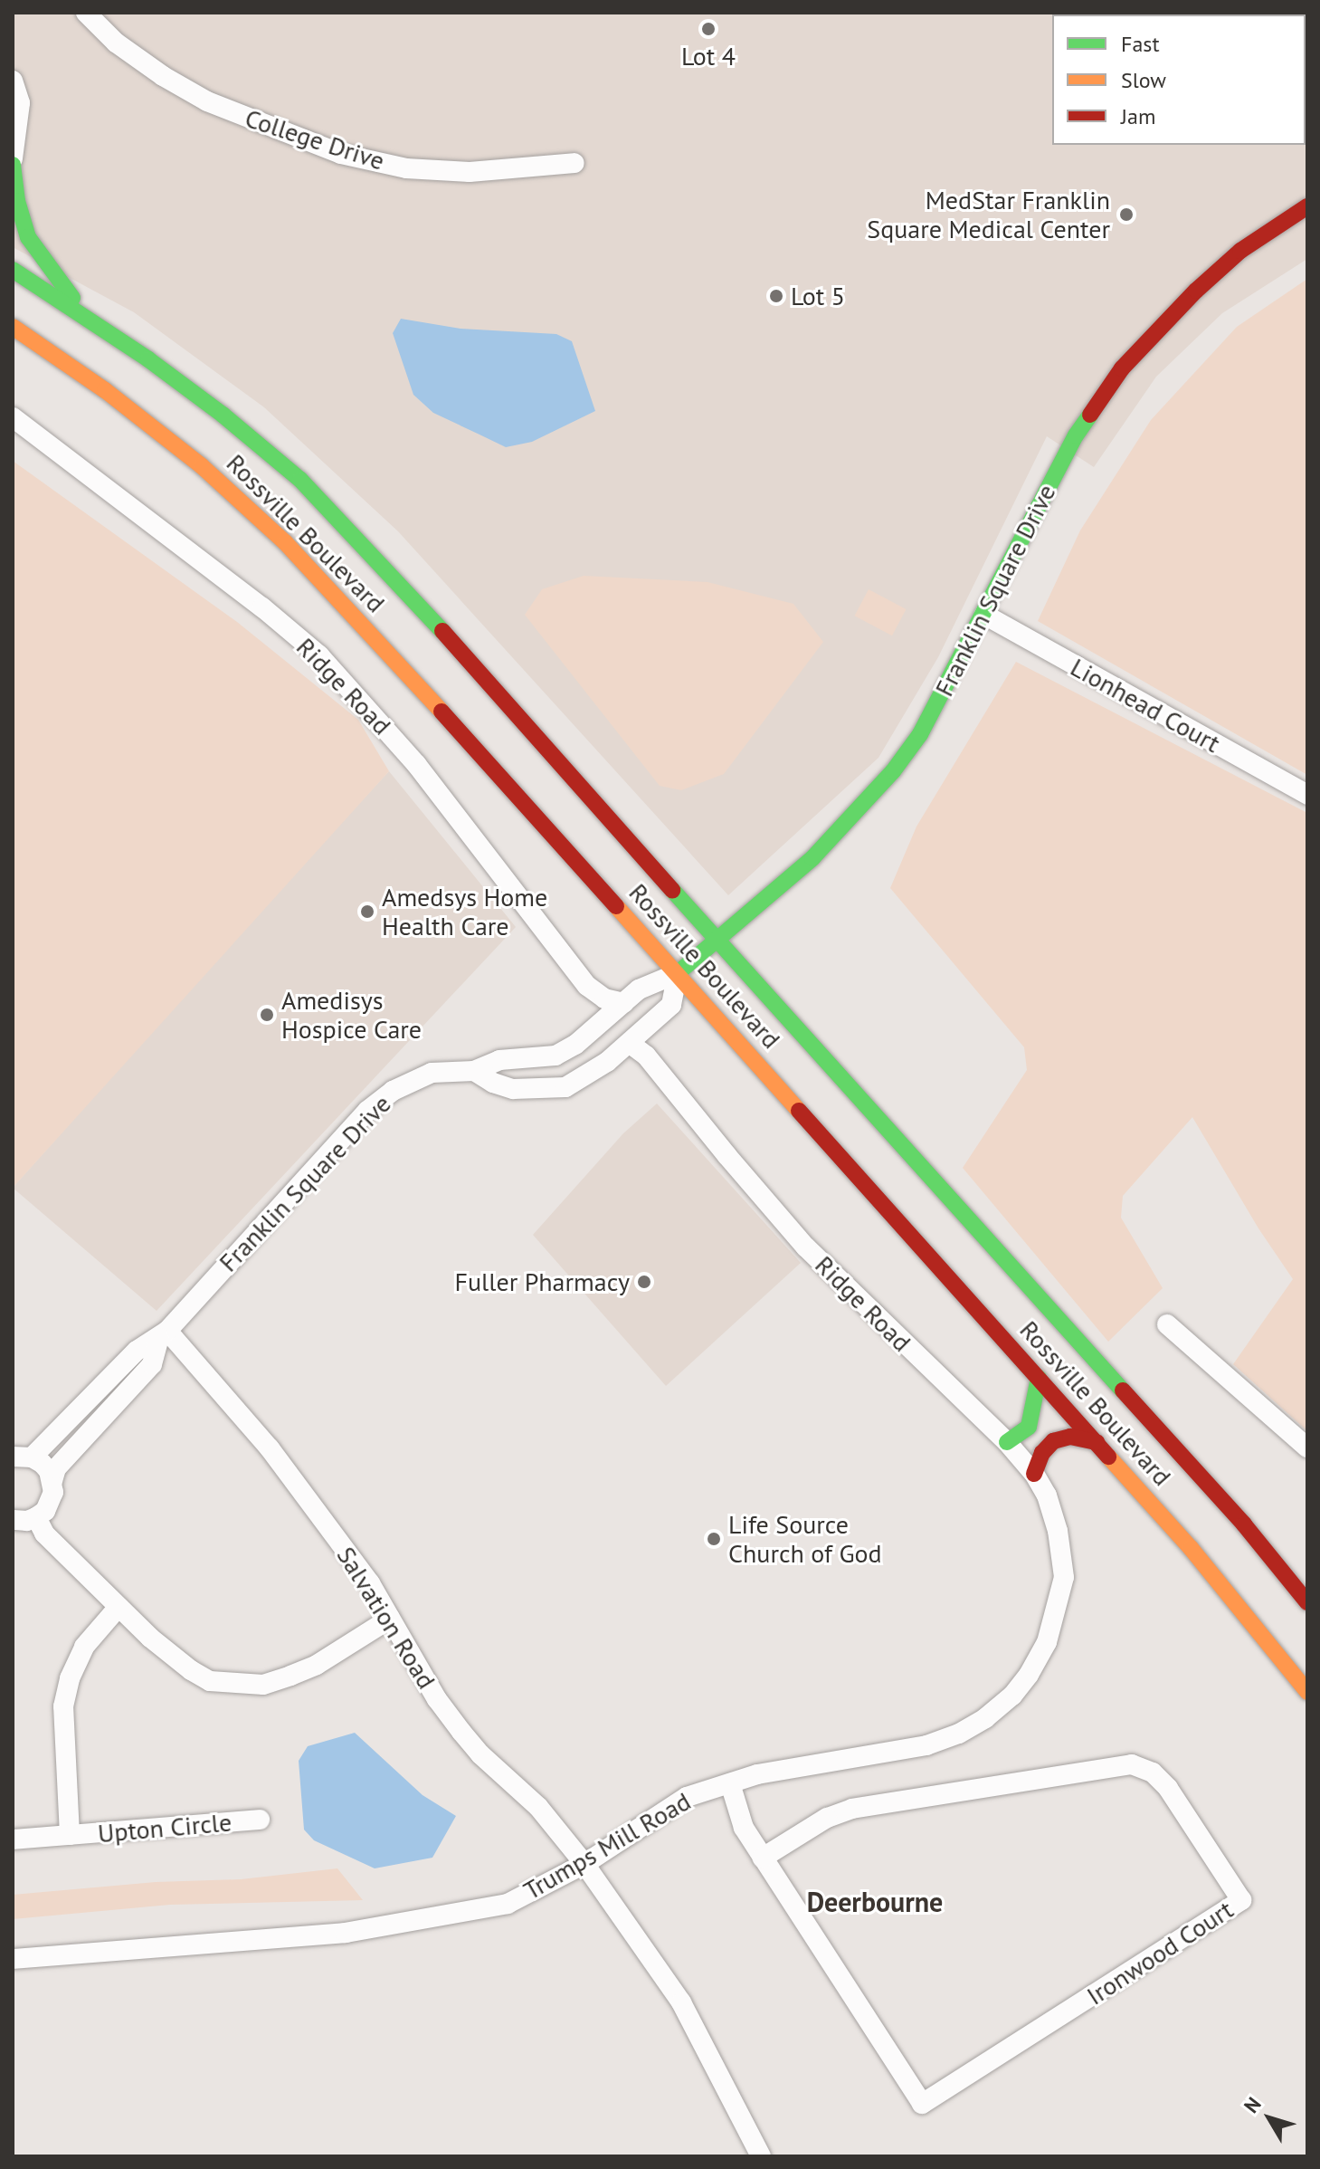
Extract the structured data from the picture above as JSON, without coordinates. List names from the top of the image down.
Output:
{
  "streets": {
    "main road": ["Rossville Boulevard", "Franklin Square Drive"],
    "street": [
      "College Drive",
      "Ridge Road",
      "Lionhead Court",
      "Salvation Road",
      "Upton Circle",
      "Trumps Mill Road",
      "Ironwood Court"
    ]
  },
  "crossings": [
    ["Rossville Boulevard", "Franklin Square Drive"],
    ["Franklin Square Drive", "Ridge Road"],
    ["Franklin Square Drive", "Lionhead Court"],
    ["Franklin Square Drive", "Salvation Road"],
    ["Ridge Road", "Trumps Mill Road"],
    ["Salvation Road", "Trumps Mill Road"],
    ["Trumps Mill Road", "Ironwood Court"]
  ],
  "districts": ["Deerbourne"],
  "places": [
    "Lot 4",
    "MedStar Franklin Square Medical Center",
    "Lot 5",
    "Amedsys Home Health Care",
    "Amedisys Hospice Care",
    "Fuller Pharmacy",
    "Life Source Church of God"
  ],
  "legend": ["Fast", "Slow", "Jam"],
  "north": "top left"
}
